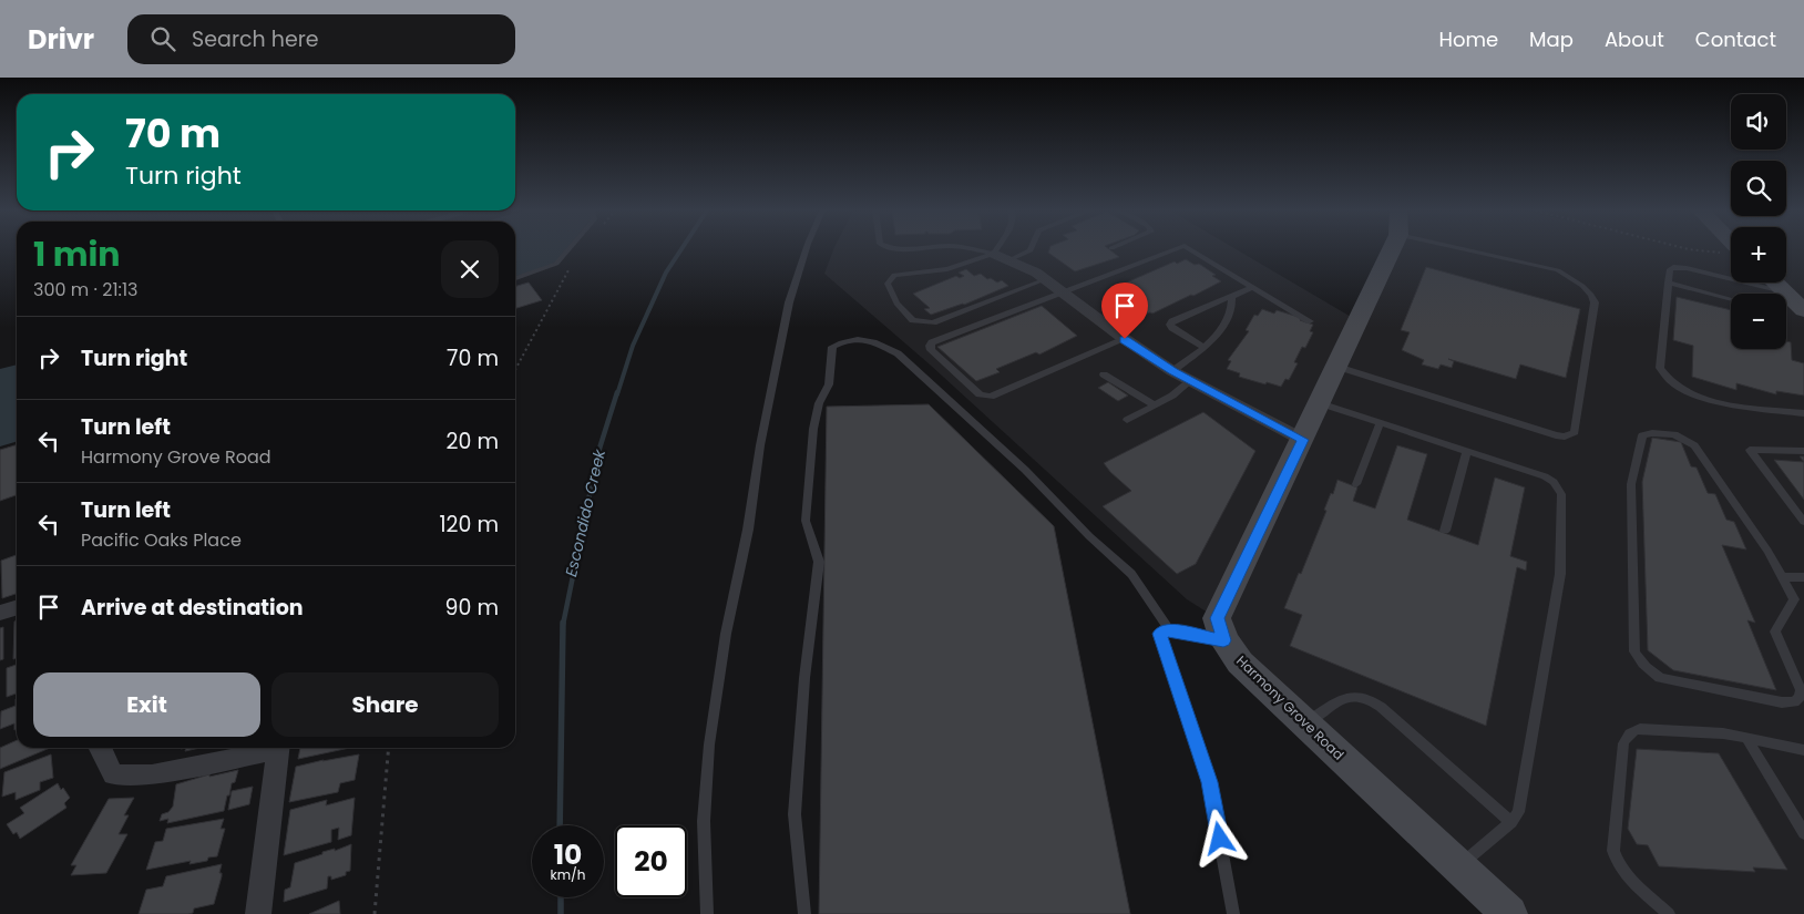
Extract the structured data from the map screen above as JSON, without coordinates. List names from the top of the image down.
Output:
{
  "streets": {
    "street": ["Harmony Grove Road"]
  },
  "water": ["Escondido Creek"],
  "page": {
    "header": "Drivr",
    "search": "Search here",
    "nav": [
      "Home",
      "Map",
      "About",
      "Contact"
    ],
    "map_buttons": ["+", "−"],
    "turn": ["70 m", "Turn right"],
    "heading": ["1 min", "300 m · 21:13"],
    "list": [
      {
        "name": "Turn right",
        "value": "70 m"
      },
      {
        "name": "Turn left",
        "note": "Harmony Grove Road",
        "value": "20 m"
      },
      {
        "name": "Turn left",
        "note": "Pacific Oaks Place",
        "value": "120 m"
      },
      {
        "name": "Arrive at destination",
        "value": "90 m"
      }
    ],
    "buttons": ["Exit", "Share"],
    "speed": "10 km/h",
    "limit": "20"
  }
}
